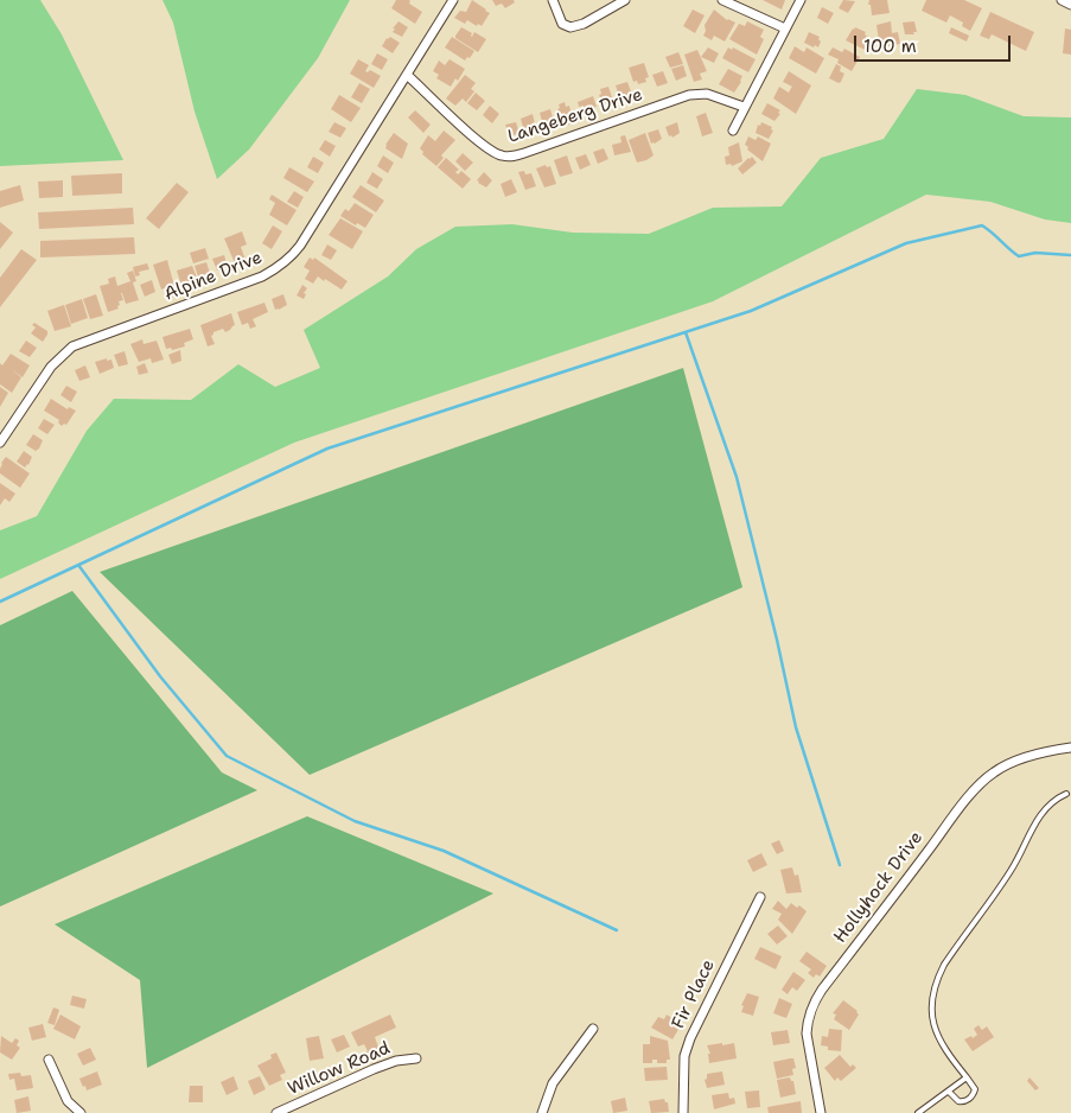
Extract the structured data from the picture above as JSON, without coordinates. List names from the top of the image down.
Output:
{
  "streets": {
    "street": [
      "Langeberg Drive",
      "Alpine Drive",
      "Hollyhock Drive",
      "Fir Place",
      "Willow Road"
    ]
  },
  "crossings": [
    ["Langeberg Drive", "Alpine Drive"]
  ],
  "scale_bar": "100 m"
}
